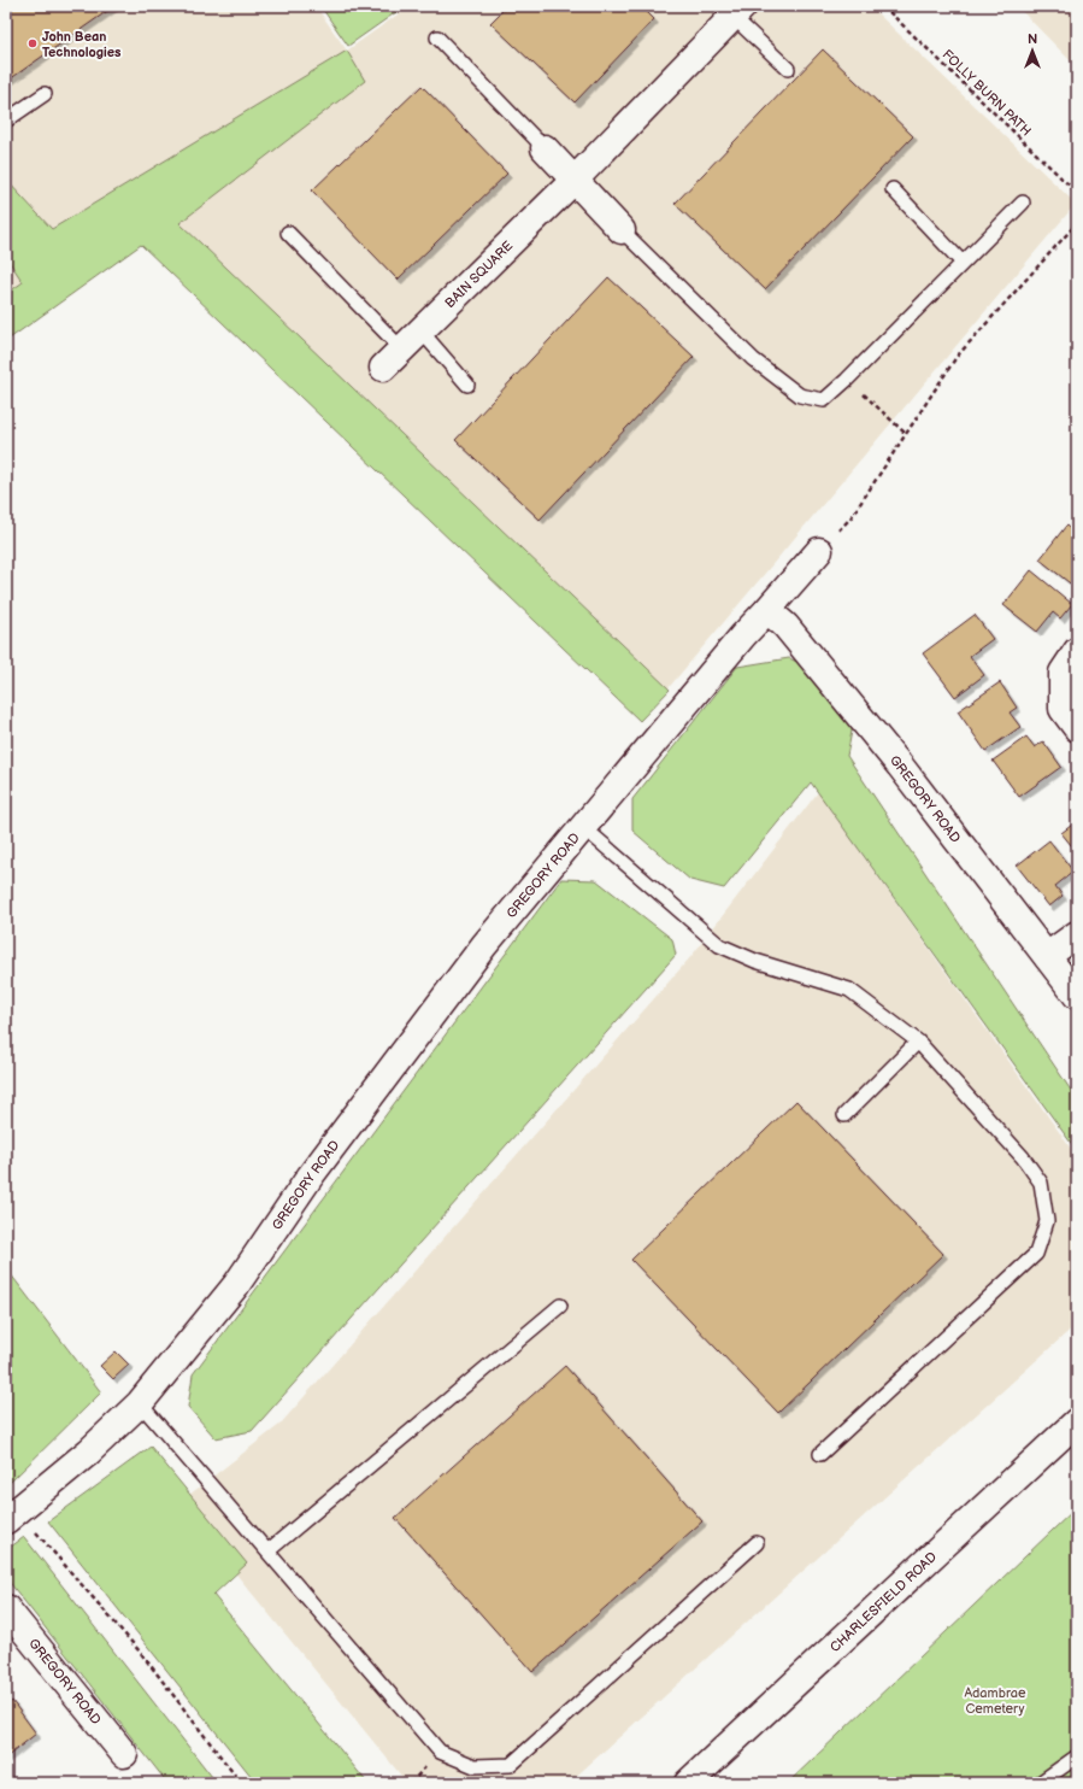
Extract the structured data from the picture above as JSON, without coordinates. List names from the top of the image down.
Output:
{
  "streets": {
    "street": ["BAIN SQUARE", "GREGORY ROAD", "CHARLESFIELD ROAD"],
    "path": ["FOLLY BURN PATH"]
  },
  "parks": ["Adambrae Cemetery"],
  "places": ["John Bean Technologies"],
  "north": "top"
}
